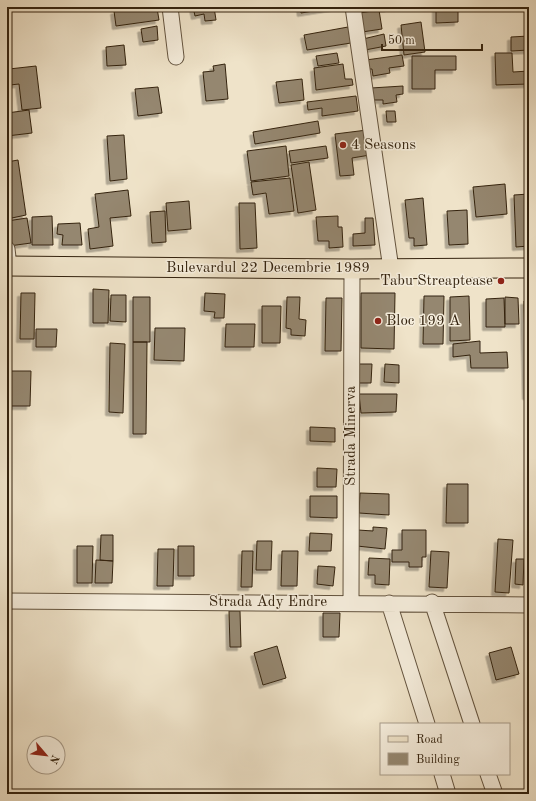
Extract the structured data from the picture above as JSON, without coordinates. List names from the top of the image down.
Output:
{
  "streets": {
    "main road": ["Bulevardul 22 Decembrie 1989"],
    "street": ["Strada Minerva", "Strada Ady Endre"]
  },
  "crossings": [
    ["Bulevardul 22 Decembrie 1989", "Strada Minerva"],
    ["Strada Minerva", "Strada Ady Endre"]
  ],
  "places": ["4 Seasons", "Tabu Streaptease", "Bloc 199 A"],
  "legend": ["Road", "Building"],
  "scale_bar": "50 m",
  "north": "bottom right"
}
